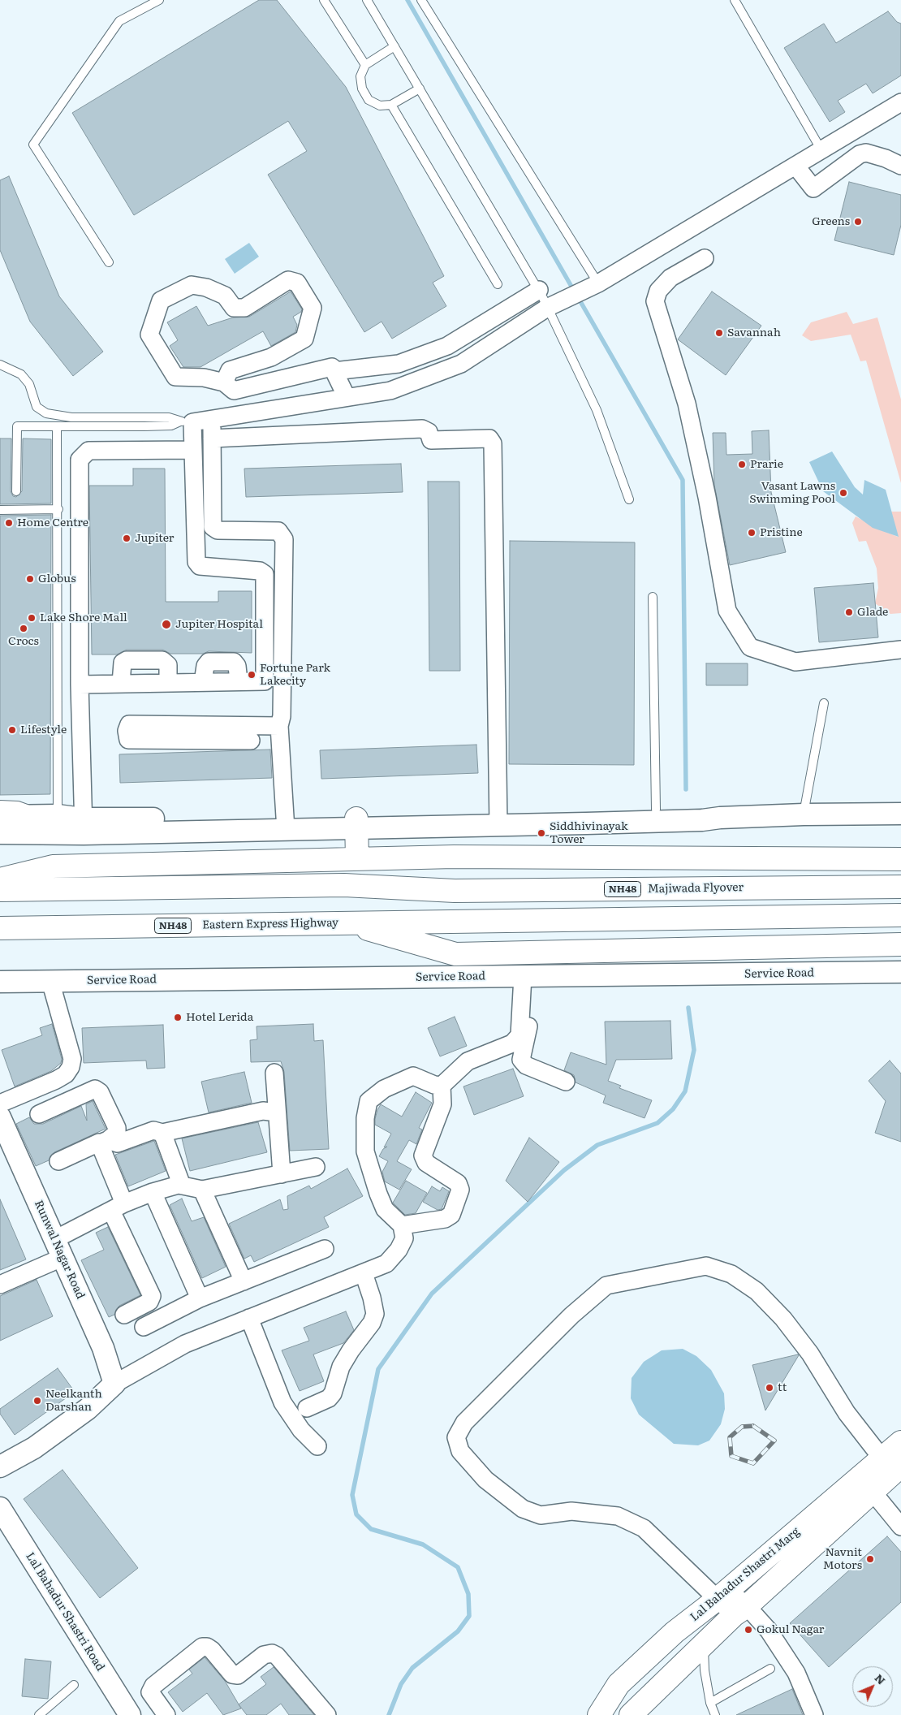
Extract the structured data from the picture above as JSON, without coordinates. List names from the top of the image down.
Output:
{
  "streets": {
    "main road": [
      "Majiwada Flyover",
      "NH48",
      "Eastern Express Highway",
      "Lal Bahadur Shastri Marg"
    ],
    "street": ["Service Road", "Runwal Nagar Road", "Lal Bahadur Shastri Road"]
  },
  "crossings": [
    ["NH48", "Eastern Express Highway"]
  ],
  "places": [
    "Greens",
    "Savannah",
    "Prarie",
    "Vasant Lawns Swimming Pool",
    "Home Centre",
    "Pristine",
    "Jupiter",
    "Globus",
    "Glade",
    "Lake Shore Mall",
    "Jupiter Hospital",
    "Crocs",
    "Fortune Park Lakecity",
    "Lifestyle",
    "Siddhivinayak Tower",
    "Hotel Lerida",
    "tt",
    "Neelkanth Darshan",
    "Navnit Motors",
    "Gokul Nagar"
  ],
  "north": "top right"
}
